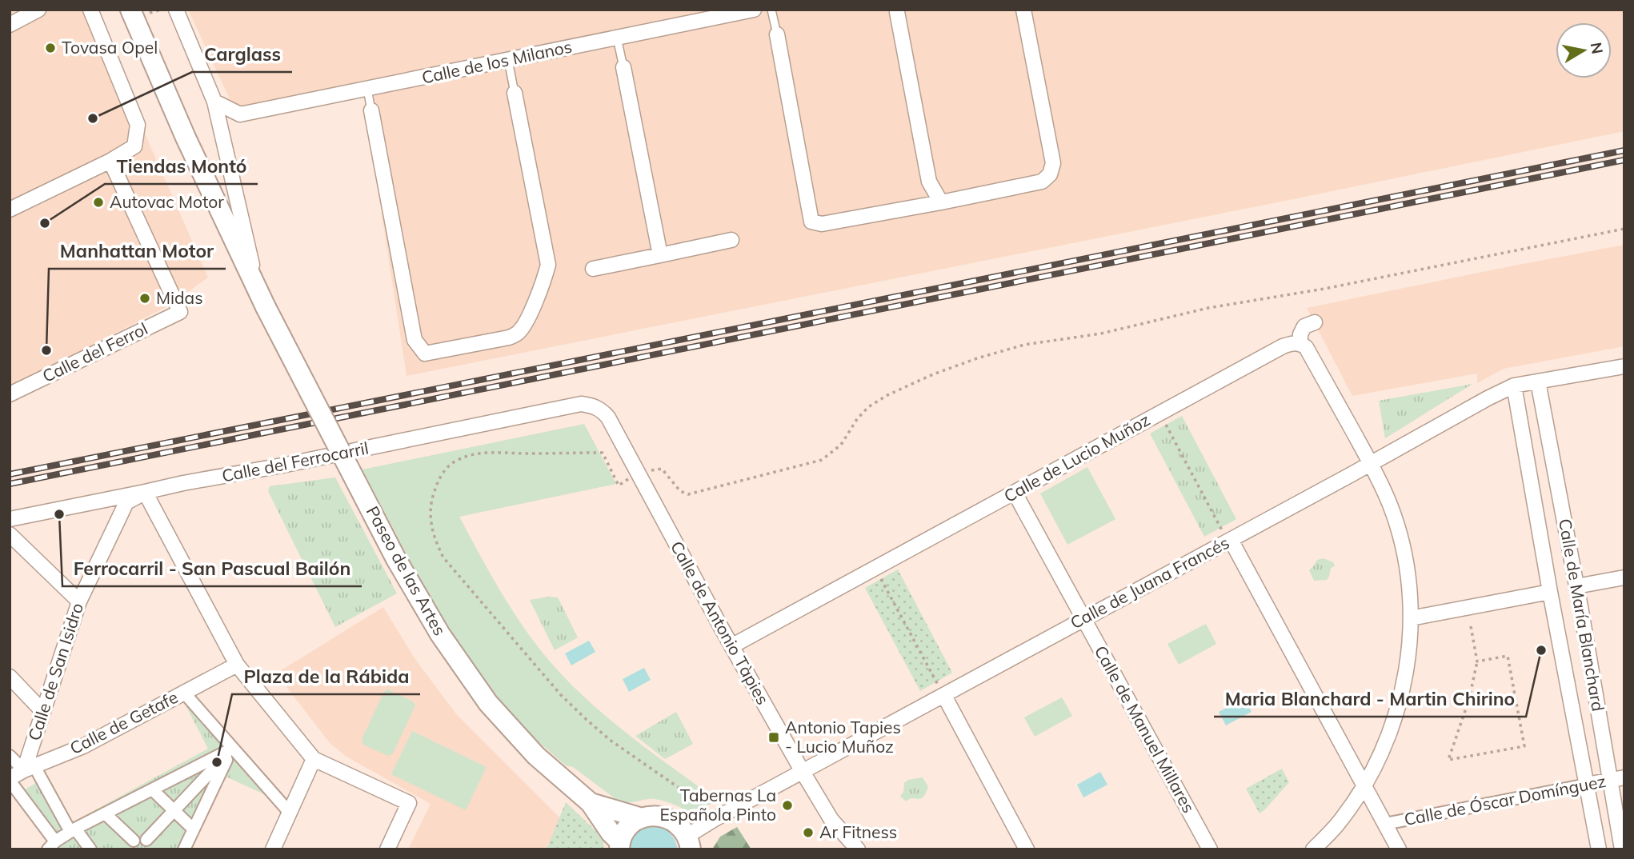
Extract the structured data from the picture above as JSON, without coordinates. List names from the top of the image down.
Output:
{
  "streets": {
    "main road": ["Paseo de las Artes"],
    "street": [
      "Calle de los Milanos",
      "Calle del Ferrol",
      "Calle de Lucio Muñoz",
      "Calle del Ferrocarril",
      "Calle de Juana Francés",
      "Calle de María Blanchard",
      "Calle de Antonio Tàpies",
      "Calle de San Isidro",
      "Calle de Getafe",
      "Calle de Manuel Millares",
      "Calle de Óscar Domínguez"
    ]
  },
  "crossings": [
    ["Calle de Lucio Muñoz", "Calle de Antonio Tàpies"],
    ["Calle de Lucio Muñoz", "Calle de Manuel Millares"],
    ["Calle del Ferrocarril", "Calle de Antonio Tàpies"],
    ["Calle del Ferrocarril", "Calle de San Isidro"],
    ["Paseo de las Artes", "Calle de Juana Francés"],
    ["Calle de Juana Francés", "Calle de María Blanchard"],
    ["Calle de Juana Francés", "Calle de Antonio Tàpies"],
    ["Calle de Juana Francés", "Calle de Manuel Millares"],
    ["Calle de María Blanchard", "Calle de Óscar Domínguez"],
    ["Calle de San Isidro", "Calle de Getafe"]
  ],
  "places": {
    "other": [
      "Tovasa Opel",
      "Carglass",
      "Autovac Motor",
      "Tiendas Montó",
      "Midas",
      "Manhattan Motor",
      "Ferrocarril - San Pascual Bailón",
      "Maria Blanchard - Martin Chirino",
      "Plaza de la Rábida",
      "Tabernas La Española Pinto",
      "Ar Fitness"
    ],
    "transit": ["Antonio Tapies - Lucio Muñoz"]
  },
  "north": "right"
}
